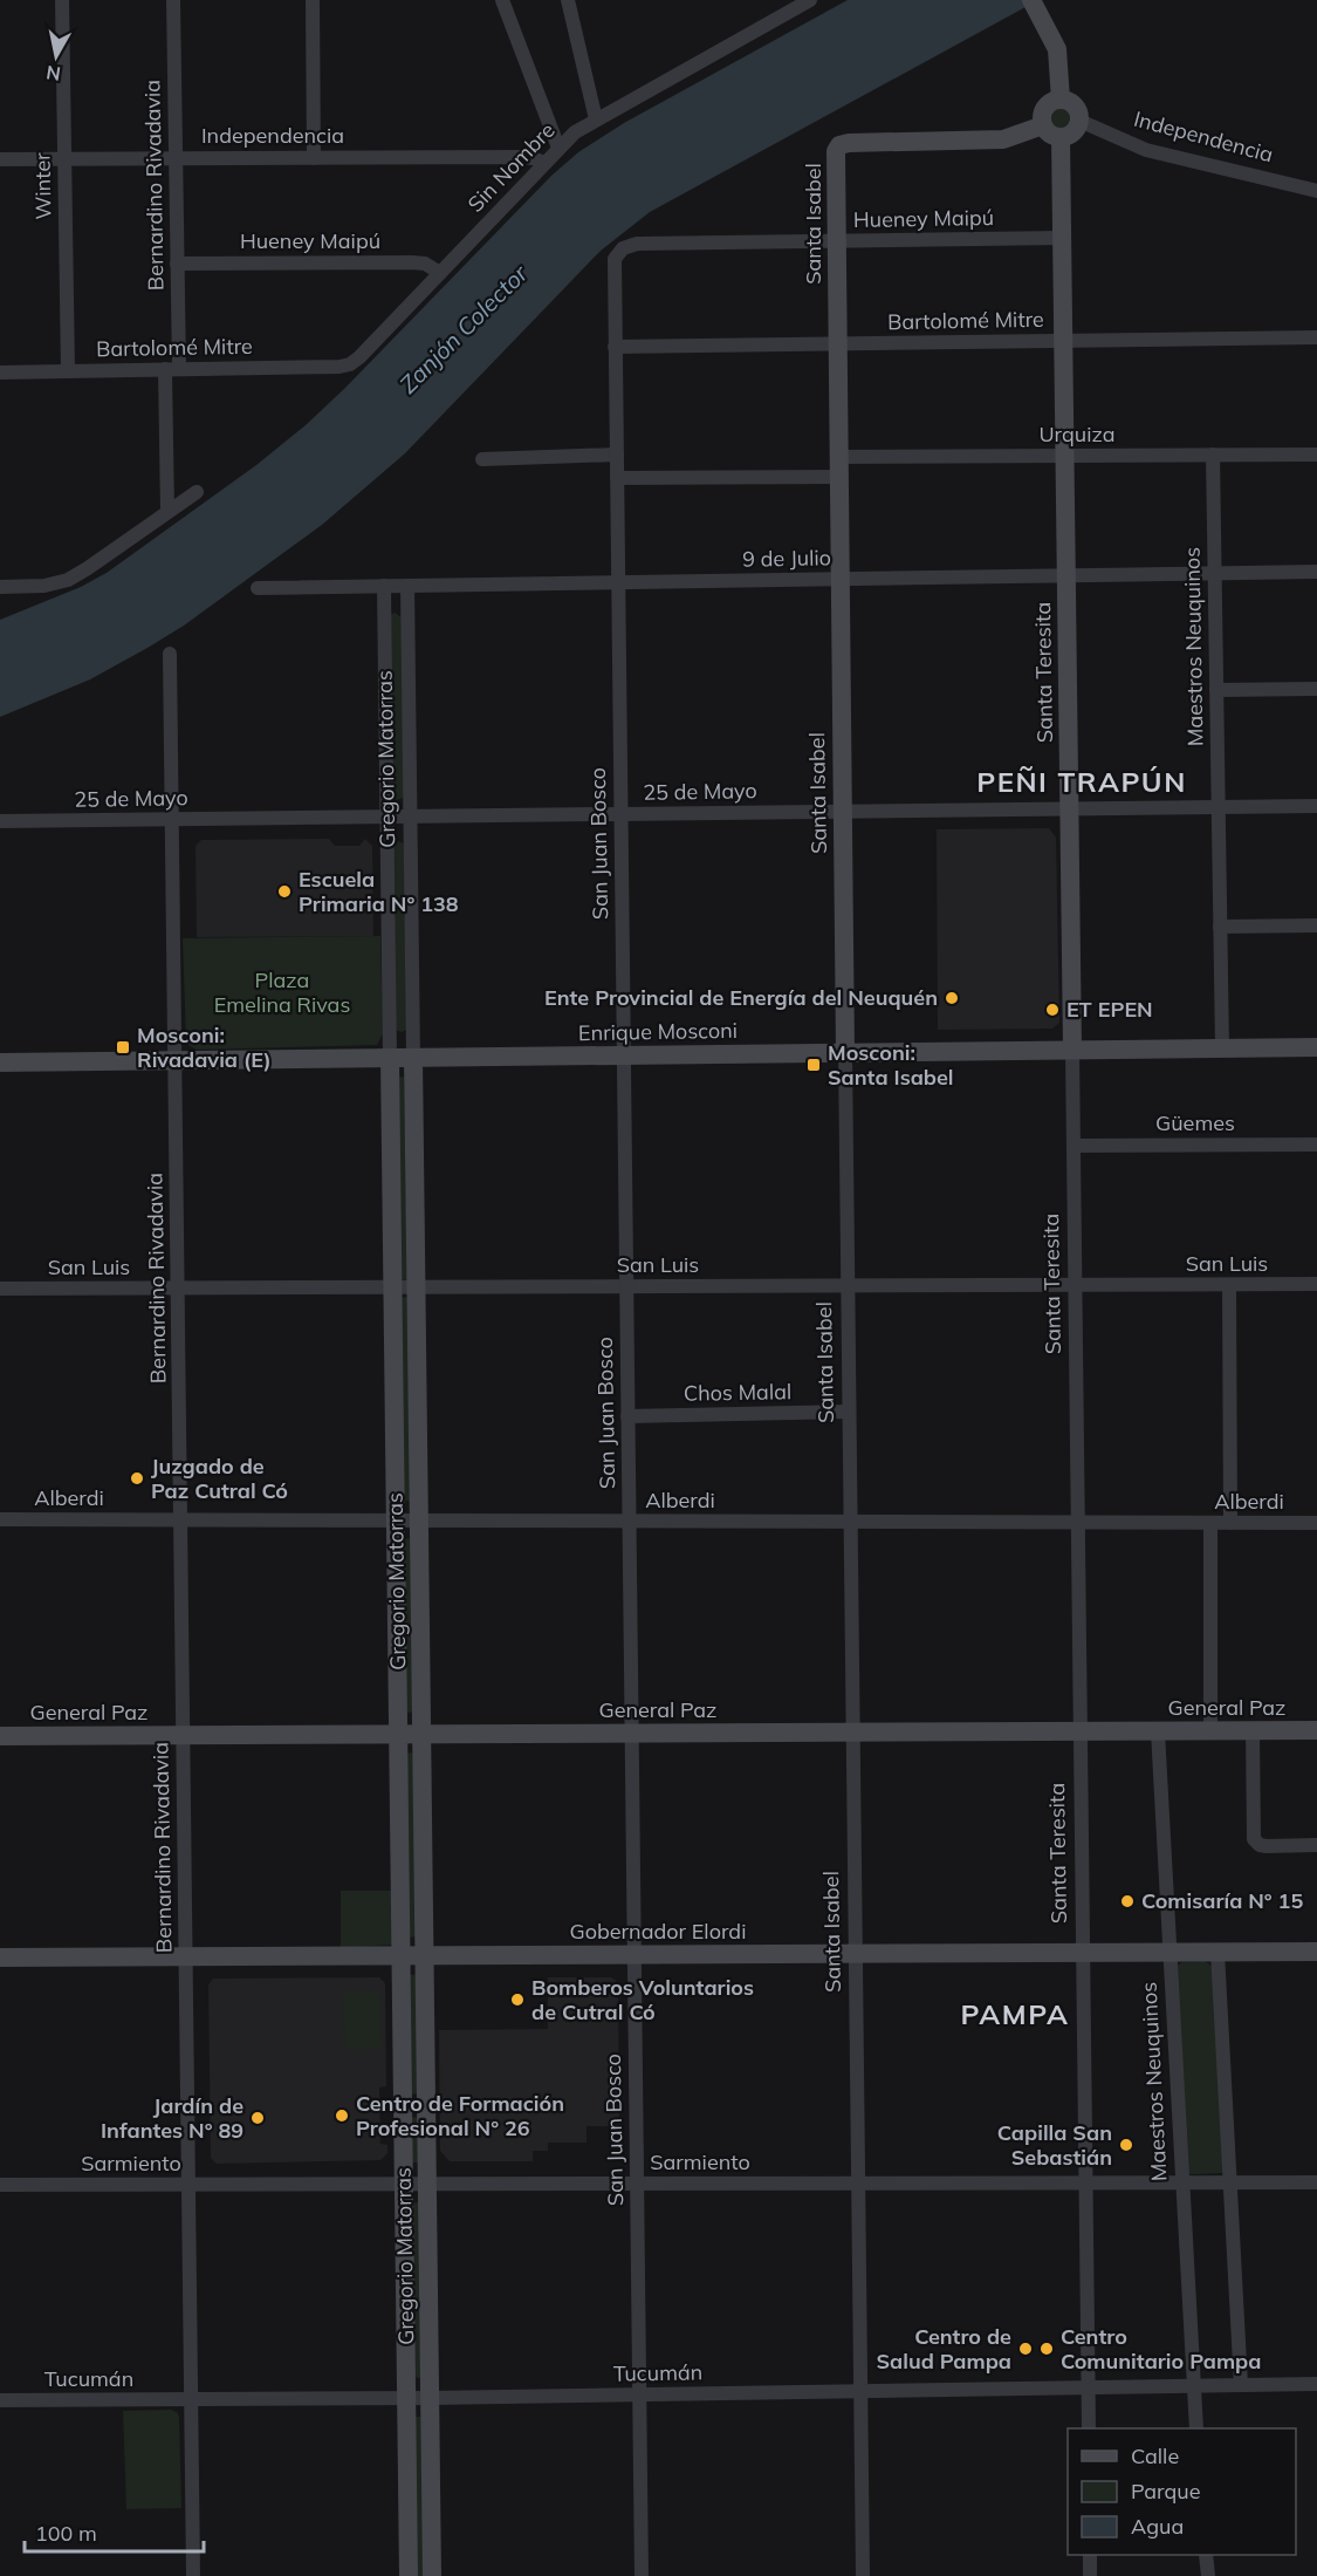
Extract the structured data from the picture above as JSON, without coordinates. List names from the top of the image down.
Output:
{
  "streets": {
    "main road": [
      "Santa Isabel",
      "Santa Teresita",
      "Gregorio Matorras",
      "Enrique Mosconi",
      "General Paz",
      "Gobernador Elordi"
    ],
    "street": [
      "Independencia",
      "Sin Nombre",
      "Bernardino Rivadavia",
      "Winter",
      "Hueney Maipú",
      "Bartolomé Mitre",
      "Urquiza",
      "9 de Julio",
      "Maestros Neuquinos",
      "25 de Mayo",
      "San Juan Bosco",
      "Güemes",
      "San Luis",
      "Chos Malal",
      "Alberdi",
      "Sarmiento",
      "Tucumán"
    ]
  },
  "crossings": [
    ["Independencia", "Sin Nombre"],
    ["Independencia", "Bernardino Rivadavia"],
    ["Independencia", "Winter"],
    ["Independencia", "Santa Isabel"],
    ["Independencia", "Santa Teresita"],
    ["Sin Nombre", "Hueney Maipú"],
    ["Sin Nombre", "Bartolomé Mitre"],
    ["Bernardino Rivadavia", "Hueney Maipú"],
    ["Bernardino Rivadavia", "Bartolomé Mitre"],
    ["Bernardino Rivadavia", "25 de Mayo"],
    ["Bernardino Rivadavia", "Enrique Mosconi"],
    ["Bernardino Rivadavia", "San Luis"],
    ["Bernardino Rivadavia", "Alberdi"],
    ["Bernardino Rivadavia", "General Paz"],
    ["Bernardino Rivadavia", "Gobernador Elordi"],
    ["Bernardino Rivadavia", "Sarmiento"],
    ["Bernardino Rivadavia", "Tucumán"],
    ["Winter", "Bartolomé Mitre"],
    ["Hueney Maipú", "Santa Isabel"],
    ["Hueney Maipú", "Santa Teresita"],
    ["Hueney Maipú", "San Juan Bosco"],
    ["Santa Isabel", "Bartolomé Mitre"],
    ["Santa Isabel", "Urquiza"],
    ["Santa Isabel", "9 de Julio"],
    ["Santa Isabel", "Santa Teresita"],
    ["Santa Isabel", "25 de Mayo"],
    ["Santa Isabel", "Enrique Mosconi"],
    ["Santa Isabel", "San Luis"],
    ["Santa Isabel", "Chos Malal"],
    ["Santa Isabel", "Alberdi"],
    ["Santa Isabel", "General Paz"],
    ["Santa Isabel", "Gobernador Elordi"],
    ["Santa Isabel", "Sarmiento"],
    ["Santa Isabel", "Tucumán"],
    ["Bartolomé Mitre", "Santa Teresita"],
    ["Bartolomé Mitre", "San Juan Bosco"],
    ["Urquiza", "Maestros Neuquinos"],
    ["Urquiza", "Santa Teresita"],
    ["Urquiza", "San Juan Bosco"],
    ["9 de Julio", "Maestros Neuquinos"],
    ["9 de Julio", "Santa Teresita"],
    ["9 de Julio", "Gregorio Matorras"],
    ["9 de Julio", "San Juan Bosco"],
    ["Maestros Neuquinos", "25 de Mayo"],
    ["Maestros Neuquinos", "Enrique Mosconi"],
    ["Maestros Neuquinos", "General Paz"],
    ["Maestros Neuquinos", "Gobernador Elordi"],
    ["Maestros Neuquinos", "Sarmiento"],
    ["Maestros Neuquinos", "Tucumán"],
    ["Santa Teresita", "25 de Mayo"],
    ["Santa Teresita", "Enrique Mosconi"],
    ["Santa Teresita", "Güemes"],
    ["Santa Teresita", "San Luis"],
    ["Santa Teresita", "Alberdi"],
    ["Santa Teresita", "General Paz"],
    ["Santa Teresita", "Gobernador Elordi"],
    ["Santa Teresita", "Sarmiento"],
    ["Santa Teresita", "Tucumán"],
    ["Gregorio Matorras", "25 de Mayo"],
    ["Gregorio Matorras", "Enrique Mosconi"],
    ["Gregorio Matorras", "San Luis"],
    ["Gregorio Matorras", "Alberdi"],
    ["Gregorio Matorras", "General Paz"],
    ["Gregorio Matorras", "Gobernador Elordi"],
    ["Gregorio Matorras", "Sarmiento"],
    ["Gregorio Matorras", "Tucumán"],
    ["25 de Mayo", "San Juan Bosco"],
    ["San Juan Bosco", "Enrique Mosconi"],
    ["San Juan Bosco", "San Luis"],
    ["San Juan Bosco", "Chos Malal"],
    ["San Juan Bosco", "Alberdi"],
    ["San Juan Bosco", "General Paz"],
    ["San Juan Bosco", "Gobernador Elordi"],
    ["San Juan Bosco", "Sarmiento"],
    ["San Juan Bosco", "Tucumán"]
  ],
  "districts": ["PEÑI TRAPÚN", "PAMPA"],
  "water": ["Zanjón Colector"],
  "parks": ["Plaza Emelina Rivas"],
  "places": {
    "other": [
      "Escuela Primaria N° 138",
      "Ente Provincial de Energía del Neuquén",
      "ET EPEN",
      "Juzgado de Paz Cutral Có",
      "Comisaría N° 15",
      "Bomberos Voluntarios de Cutral Có",
      "Centro de Formación Profesional N° 26",
      "Jardín de Infantes N° 89",
      "Capilla San Sebastián",
      "Centro de Salud Pampa",
      "Centro Comunitario Pampa"
    ],
    "transit": ["Mosconi: Rivadavia (E)", "Mosconi: Santa Isabel"]
  },
  "legend": ["Calle", "Parque", "Agua"],
  "scale_bar": "100 m",
  "north": "bottom"
}
